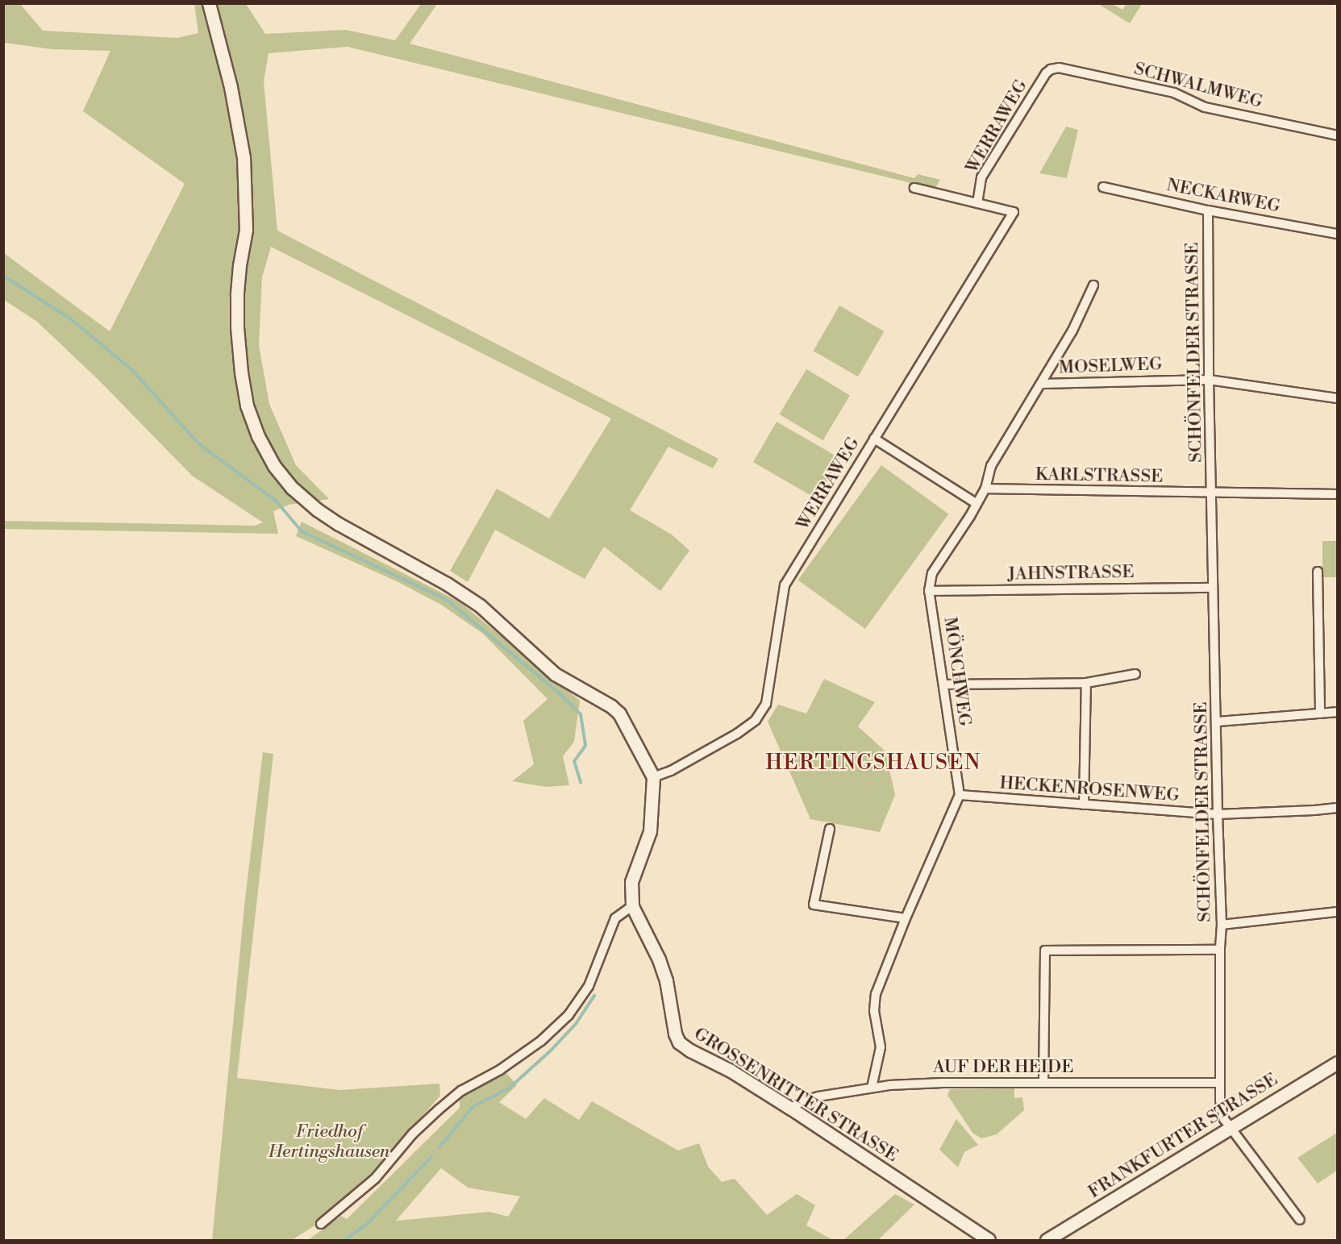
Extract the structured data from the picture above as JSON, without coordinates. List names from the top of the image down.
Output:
{
  "streets": {
    "street": [
      "SCHWALMWEG",
      "WERRAWEG",
      "NECKARWEG",
      "SCHÖNFELDER STRASSE",
      "MOSELWEG",
      "KARLSTRASSE",
      "JAHNSTRASSE",
      "MÖNCHWEG",
      "HECKENROSENWEG",
      "AUF DER HEIDE",
      "GROSSENRITTER STRASSE",
      "FRANKFURTER STRASSE"
    ]
  },
  "crossings": [
    ["SCHWALMWEG", "WERRAWEG"],
    ["WERRAWEG", "GROSSENRITTER STRASSE"],
    ["NECKARWEG", "SCHÖNFELDER STRASSE"],
    ["SCHÖNFELDER STRASSE", "MOSELWEG"],
    ["SCHÖNFELDER STRASSE", "KARLSTRASSE"],
    ["SCHÖNFELDER STRASSE", "JAHNSTRASSE"],
    ["SCHÖNFELDER STRASSE", "HECKENROSENWEG"],
    ["SCHÖNFELDER STRASSE", "AUF DER HEIDE"],
    ["SCHÖNFELDER STRASSE", "FRANKFURTER STRASSE"],
    ["MOSELWEG", "MÖNCHWEG"],
    ["KARLSTRASSE", "MÖNCHWEG"],
    ["JAHNSTRASSE", "MÖNCHWEG"],
    ["MÖNCHWEG", "HECKENROSENWEG"],
    ["AUF DER HEIDE", "GROSSENRITTER STRASSE"]
  ],
  "districts": ["HERTINGSHAUSEN"],
  "parks": ["Friedhof Hertingshausen"]
}
